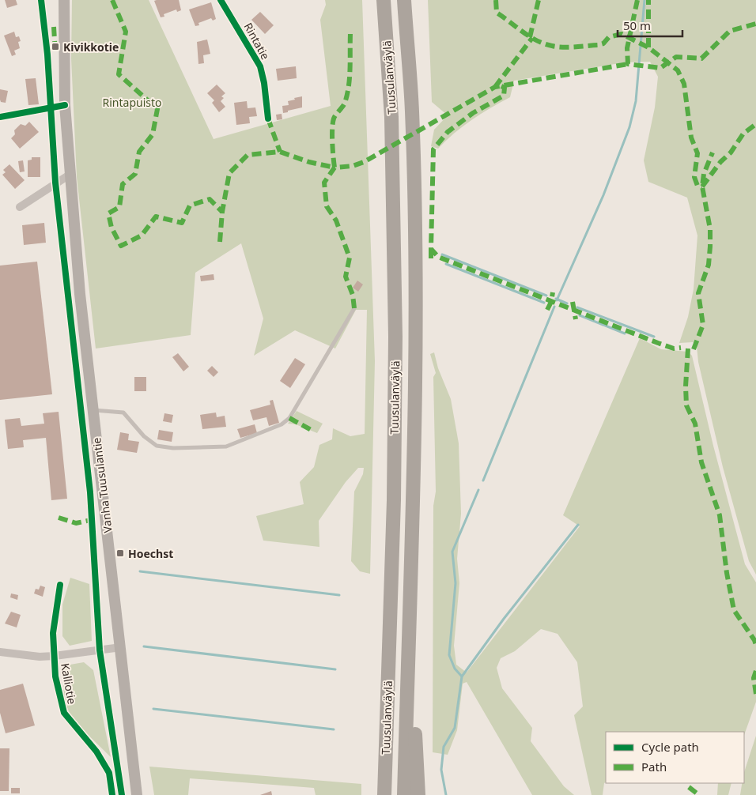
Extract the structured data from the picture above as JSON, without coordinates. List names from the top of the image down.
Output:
{
  "streets": {
    "highway": ["Tuusulanväylä"],
    "main road": ["Vanha Tuusulantie"],
    "street": ["Rintatie", "Kalliotie"]
  },
  "parks": ["Rintapuisto"],
  "places": {
    "transit": ["Kivikkotie", "Hoechst"]
  },
  "legend": ["Cycle path", "Path"],
  "scale_bar": "50 m"
}
